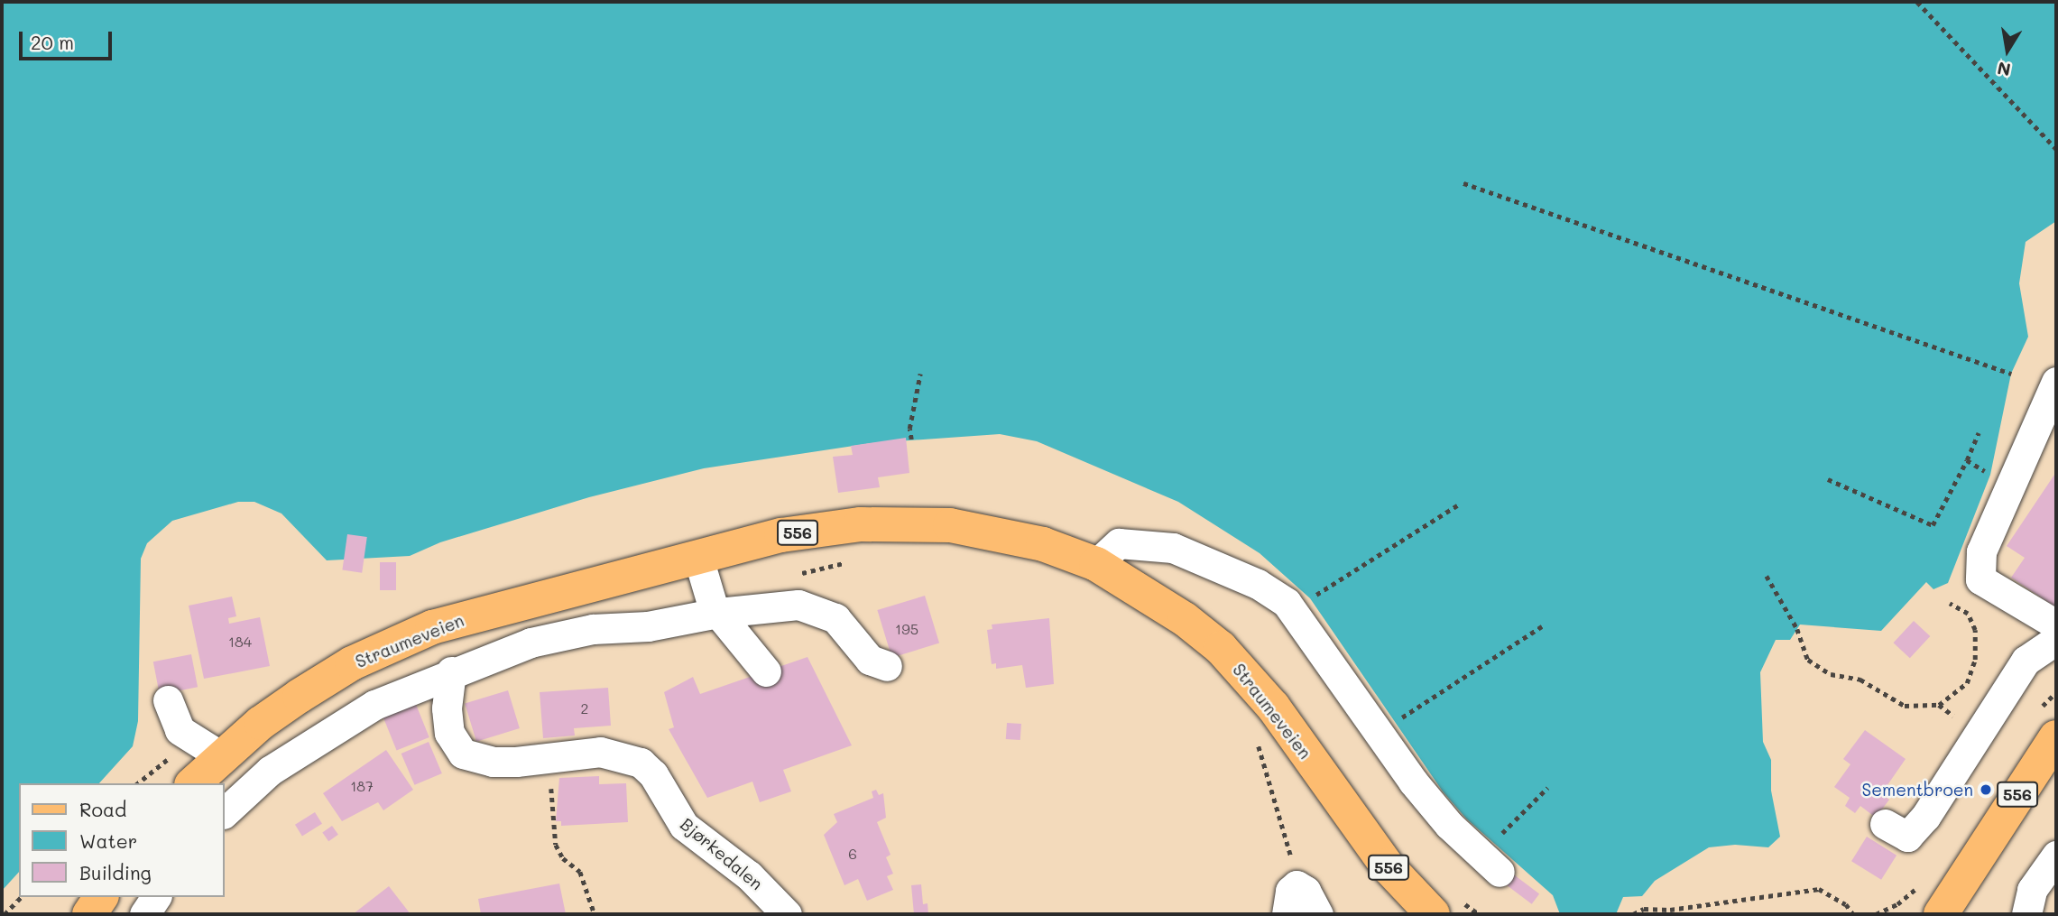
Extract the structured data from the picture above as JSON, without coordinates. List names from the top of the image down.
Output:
{
  "streets": {
    "main road": ["556", "Straumeveien"],
    "street": ["Bjørkedalen"]
  },
  "places": ["Sementbroen"],
  "house_numbers": [
    "195",
    "184",
    "2",
    "187",
    "6"
  ],
  "legend": ["Road", "Water", "Building"],
  "scale_bar": "20 m",
  "north": "bottom"
}
